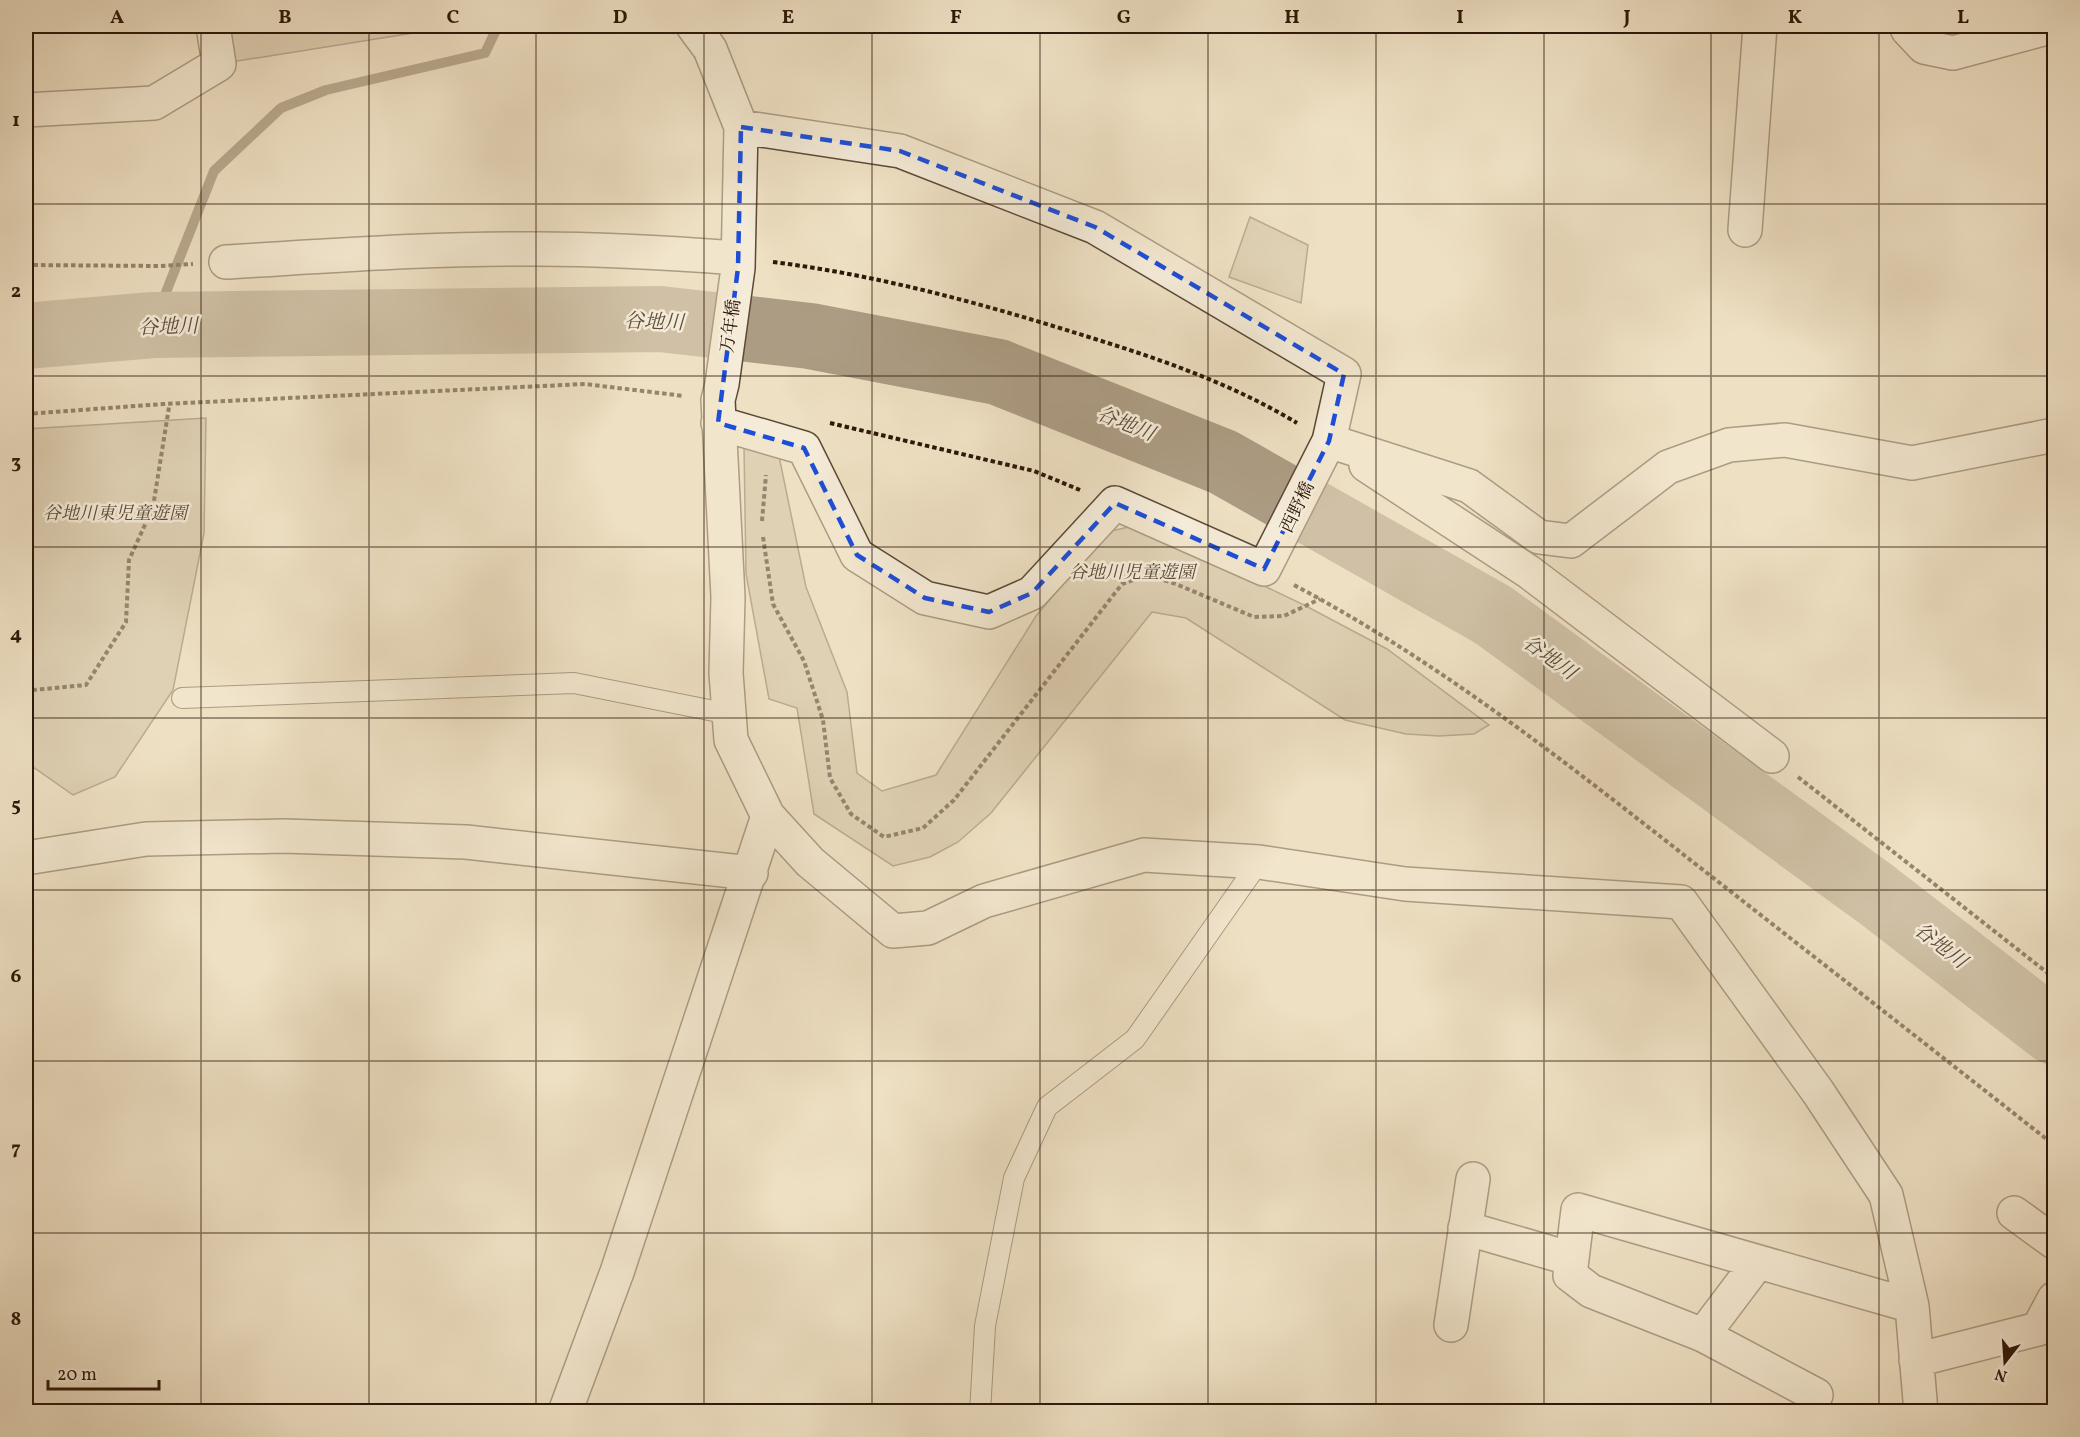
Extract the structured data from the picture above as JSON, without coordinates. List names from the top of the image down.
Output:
{
  "streets": {
    "street": ["万年橋", "西野橋"]
  },
  "crossings": [
    ["万年橋", "西野橋"]
  ],
  "water": ["谷地川"],
  "parks": ["谷地川東児童遊園", "谷地川児童遊園"],
  "scale_bar": "20 m",
  "north": "bottom",
  "grid": {
    "columns": [
      "A",
      "B",
      "C",
      "D",
      "E",
      "F",
      "G",
      "H",
      "I",
      "J",
      "K",
      "L"
    ],
    "rows": [
      "1",
      "2",
      "3",
      "4",
      "5",
      "6",
      "7",
      "8"
    ]
  }
}
